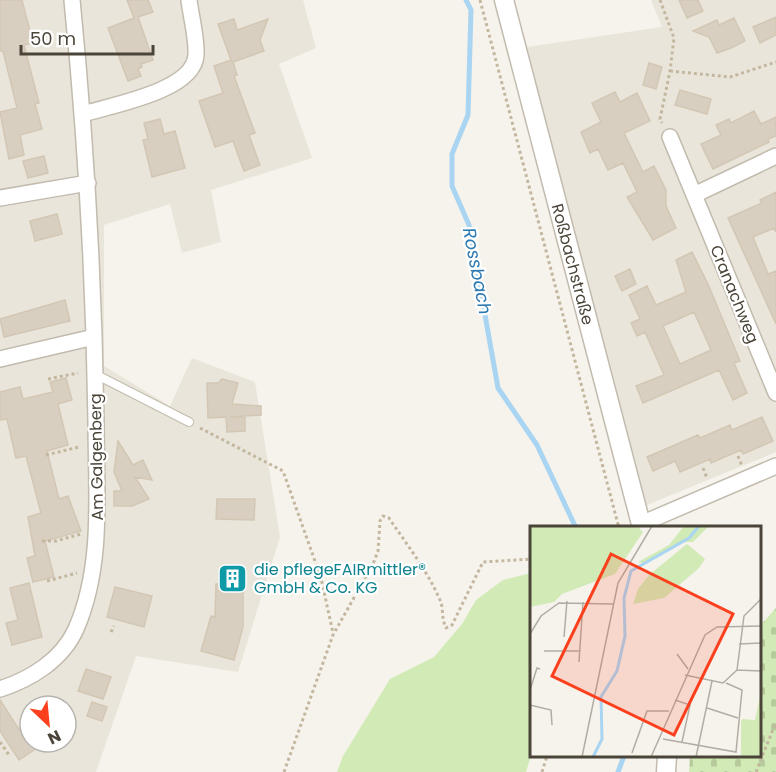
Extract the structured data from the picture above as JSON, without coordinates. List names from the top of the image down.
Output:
{
  "streets": {
    "street": ["Roßbachstraße", "Cranachweg", "Am Galgenberg"]
  },
  "water": ["Rossbach"],
  "places": {
    "building": ["die pflegeFAIRmittler® GmbH & Co. KG"]
  },
  "scale_bar": "50 m",
  "north": "bottom right"
}
